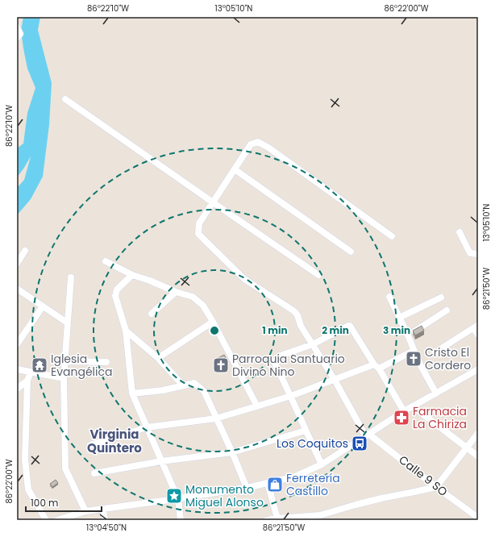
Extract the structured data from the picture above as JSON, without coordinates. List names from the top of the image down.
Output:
{
  "streets": {
    "street": ["Calle 9 SO"]
  },
  "districts": ["Virginia Quintero"],
  "places": {
    "church": ["Cristo El Cordero", "Parroquia Santuario Divino Nino"],
    "temple": ["Iglesia Evangélica"],
    "pharmacy": ["Farmacia La Chiriza"],
    "bus stop": ["Los Coquitos"],
    "shop": ["Ferretería Castillo"],
    "place": ["Monumento Miguel Alonso"]
  },
  "scale_bar": "100 m",
  "coordinates": [
    "86°22'10\"W",
    "13°05'10\"N",
    "86°22'00\"W",
    "86°21'50\"W",
    "13°04'50\"N"
  ],
  "rings": ["1 min", "2 min", "3 min"]
}
